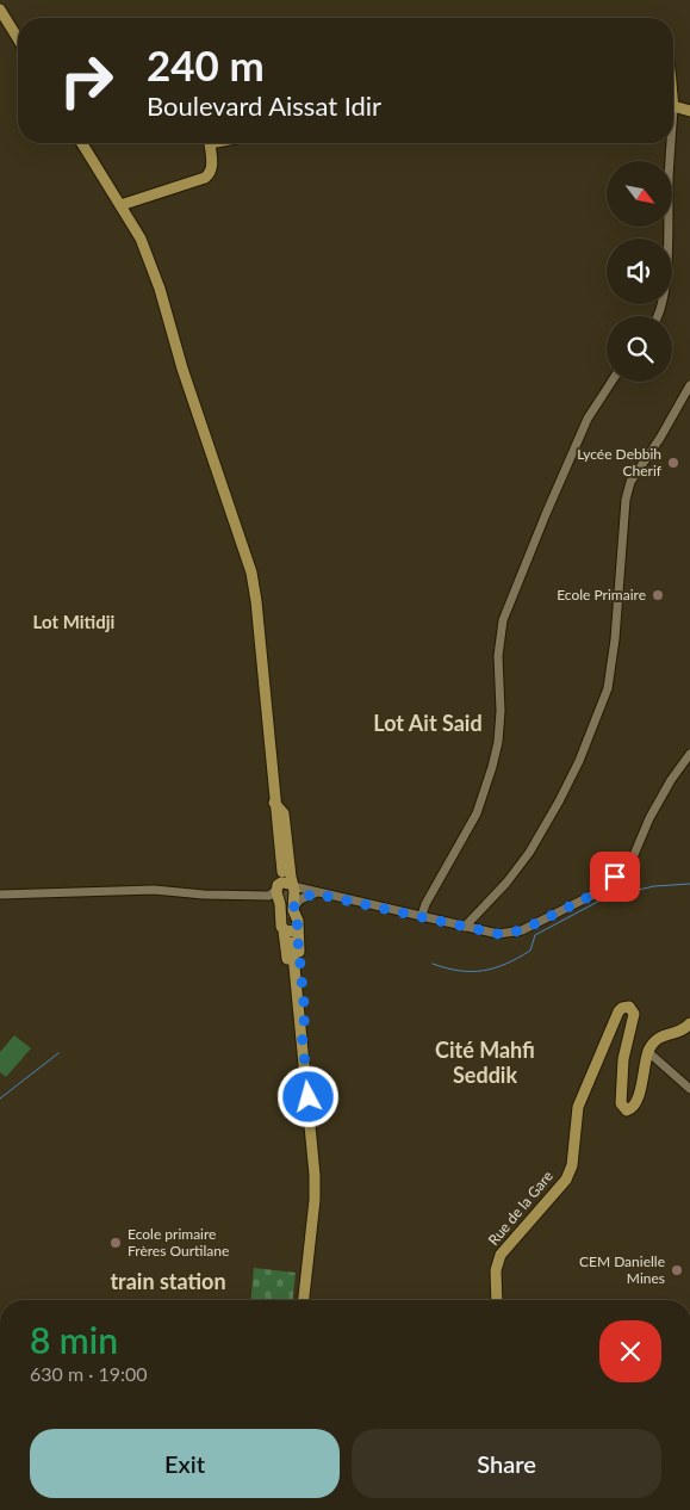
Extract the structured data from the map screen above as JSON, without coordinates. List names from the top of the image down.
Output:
{
  "streets": {
    "main road": ["Rue de la Gare"]
  },
  "districts": [
    "Lot Mitidji",
    "Lot Ait Said",
    "Cité Mahfi Seddik",
    "train station"
  ],
  "places": [
    "Lycée Debbih Cherif",
    "Ecole Primaire",
    "Ecole primaire Frères Ourtilane",
    "CEM Danielle Mines"
  ],
  "north": "bottom right",
  "page": {
    "turn": ["240 m", "Boulevard Aissat Idir"],
    "heading": ["8 min", "630 m · 19:00"],
    "buttons": ["Exit", "Share"]
  }
}
